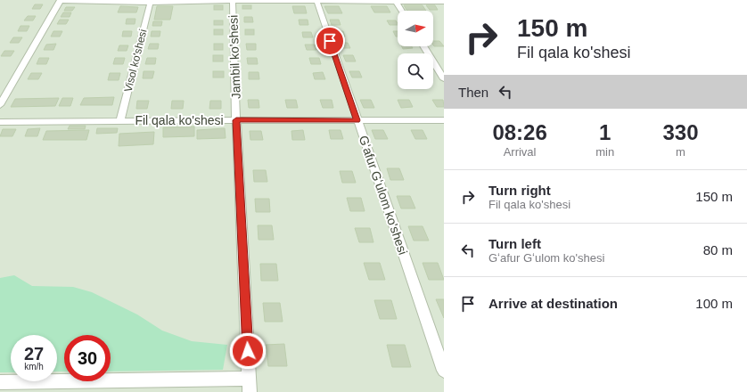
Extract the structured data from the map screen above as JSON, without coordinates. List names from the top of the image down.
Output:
{
  "streets": {
    "street": [
      "Jambil ko'shesi",
      "Visol ko'shesi",
      "Fil qala ko'shesi",
      "Gʻafur Gʻulom ko'shesi"
    ]
  },
  "crossings": [
    ["Jambil ko'shesi", "Fil qala ko'shesi"],
    ["Visol ko'shesi", "Fil qala ko'shesi"],
    ["Fil qala ko'shesi", "Gʻafur Gʻulom ko'shesi"]
  ],
  "north": "right",
  "page": {
    "turn": ["150 m", "Fil qala ko'shesi"],
    "then": "Then",
    "eta": [
      "08:26",
      "Arrival",
      "1",
      "min",
      "330",
      "m"
    ],
    "list": [
      {
        "name": "Turn right",
        "note": "Fil qala ko'shesi",
        "value": "150 m"
      },
      {
        "name": "Turn left",
        "note": "Gʻafur Gʻulom ko'shesi",
        "value": "80 m"
      },
      {
        "name": "Arrive at destination",
        "value": "100 m"
      }
    ],
    "speed": "27 km/h",
    "limit": "30"
  }
}
